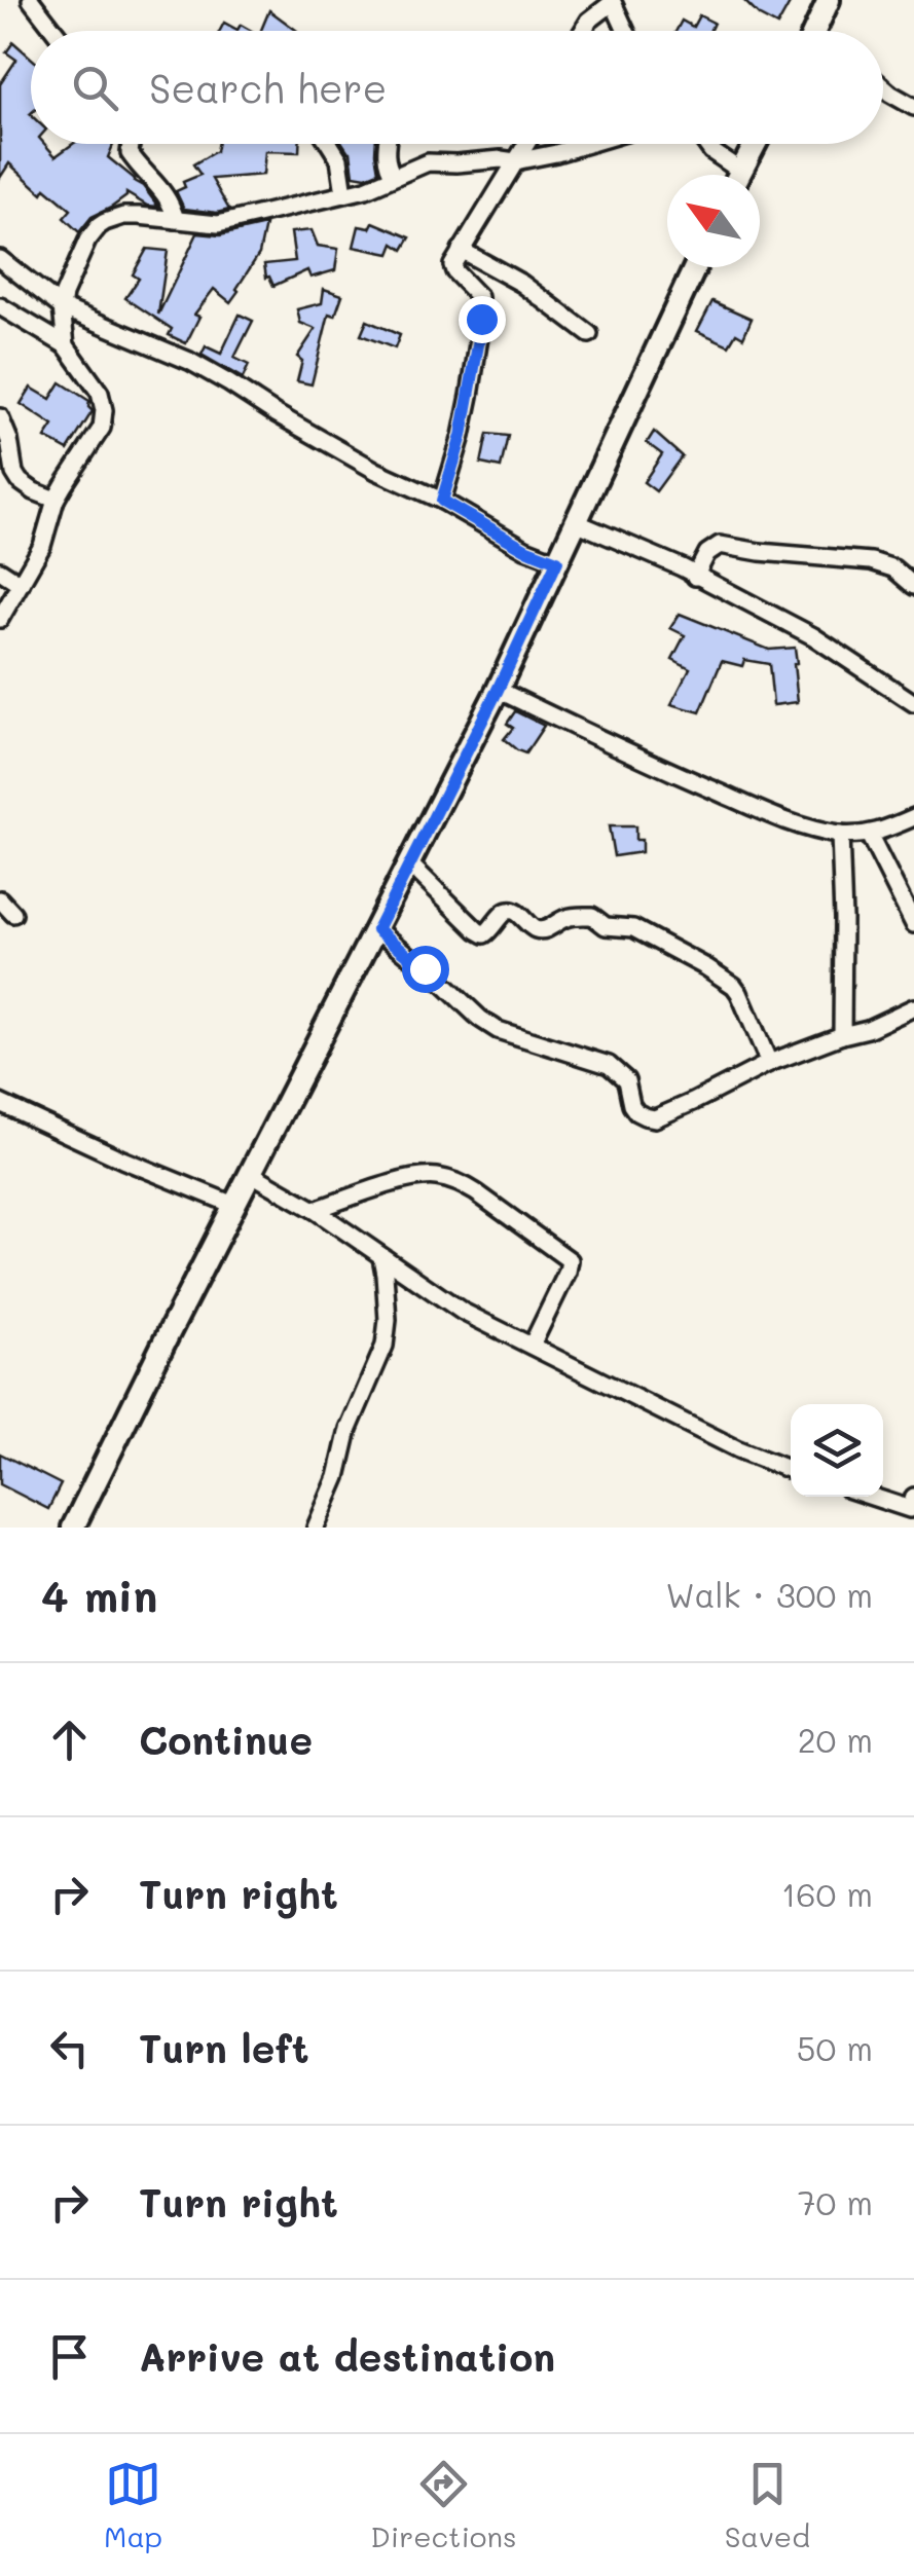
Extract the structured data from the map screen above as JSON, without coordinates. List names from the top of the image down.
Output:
{
  "north": "top left",
  "page": {
    "search": "Search here",
    "heading": ["4 min", "Walk · 300 m"],
    "list": [
      ["Continue", "20 m"],
      ["Turn right", "160 m"],
      ["Turn left", "50 m"],
      ["Turn right", "70 m"],
      "Arrive at destination"
    ],
    "nav": ["Map", "Directions", "Saved"]
  }
}
